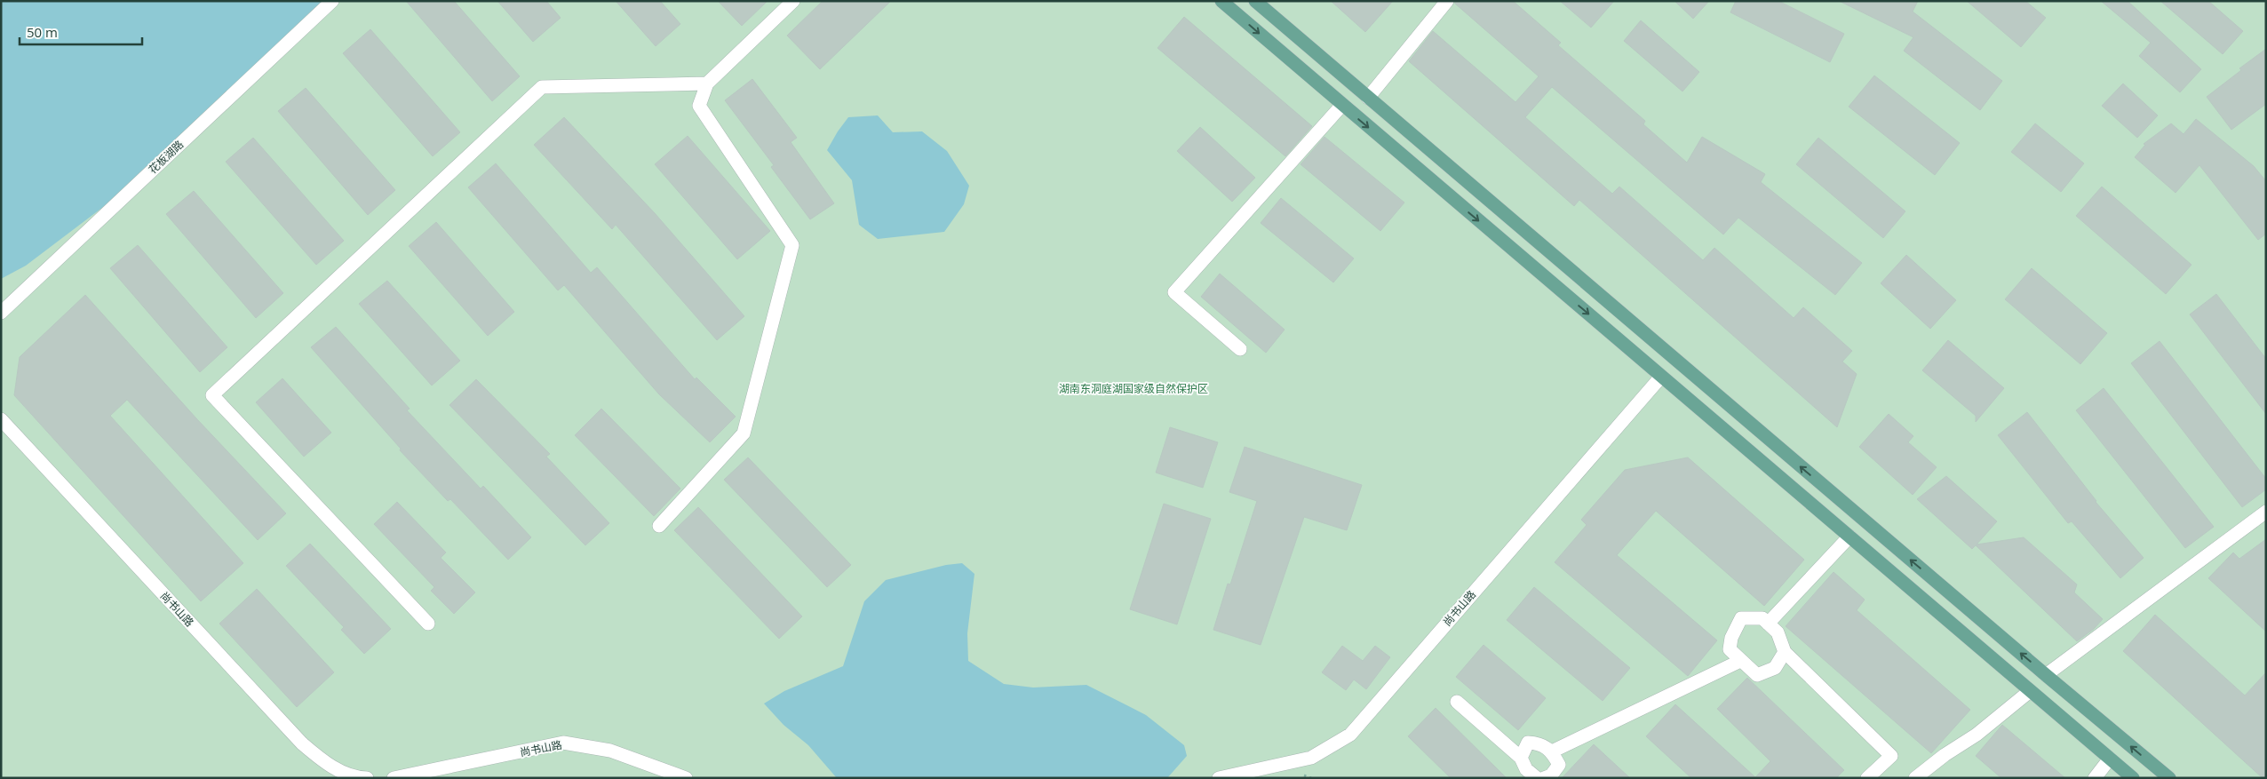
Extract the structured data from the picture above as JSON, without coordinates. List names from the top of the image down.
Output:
{
  "streets": {
    "street": ["花板湖路", "尚书山路"]
  },
  "parks": ["湖南东洞庭湖国家级自然保护区"],
  "scale_bar": "50 m"
}
